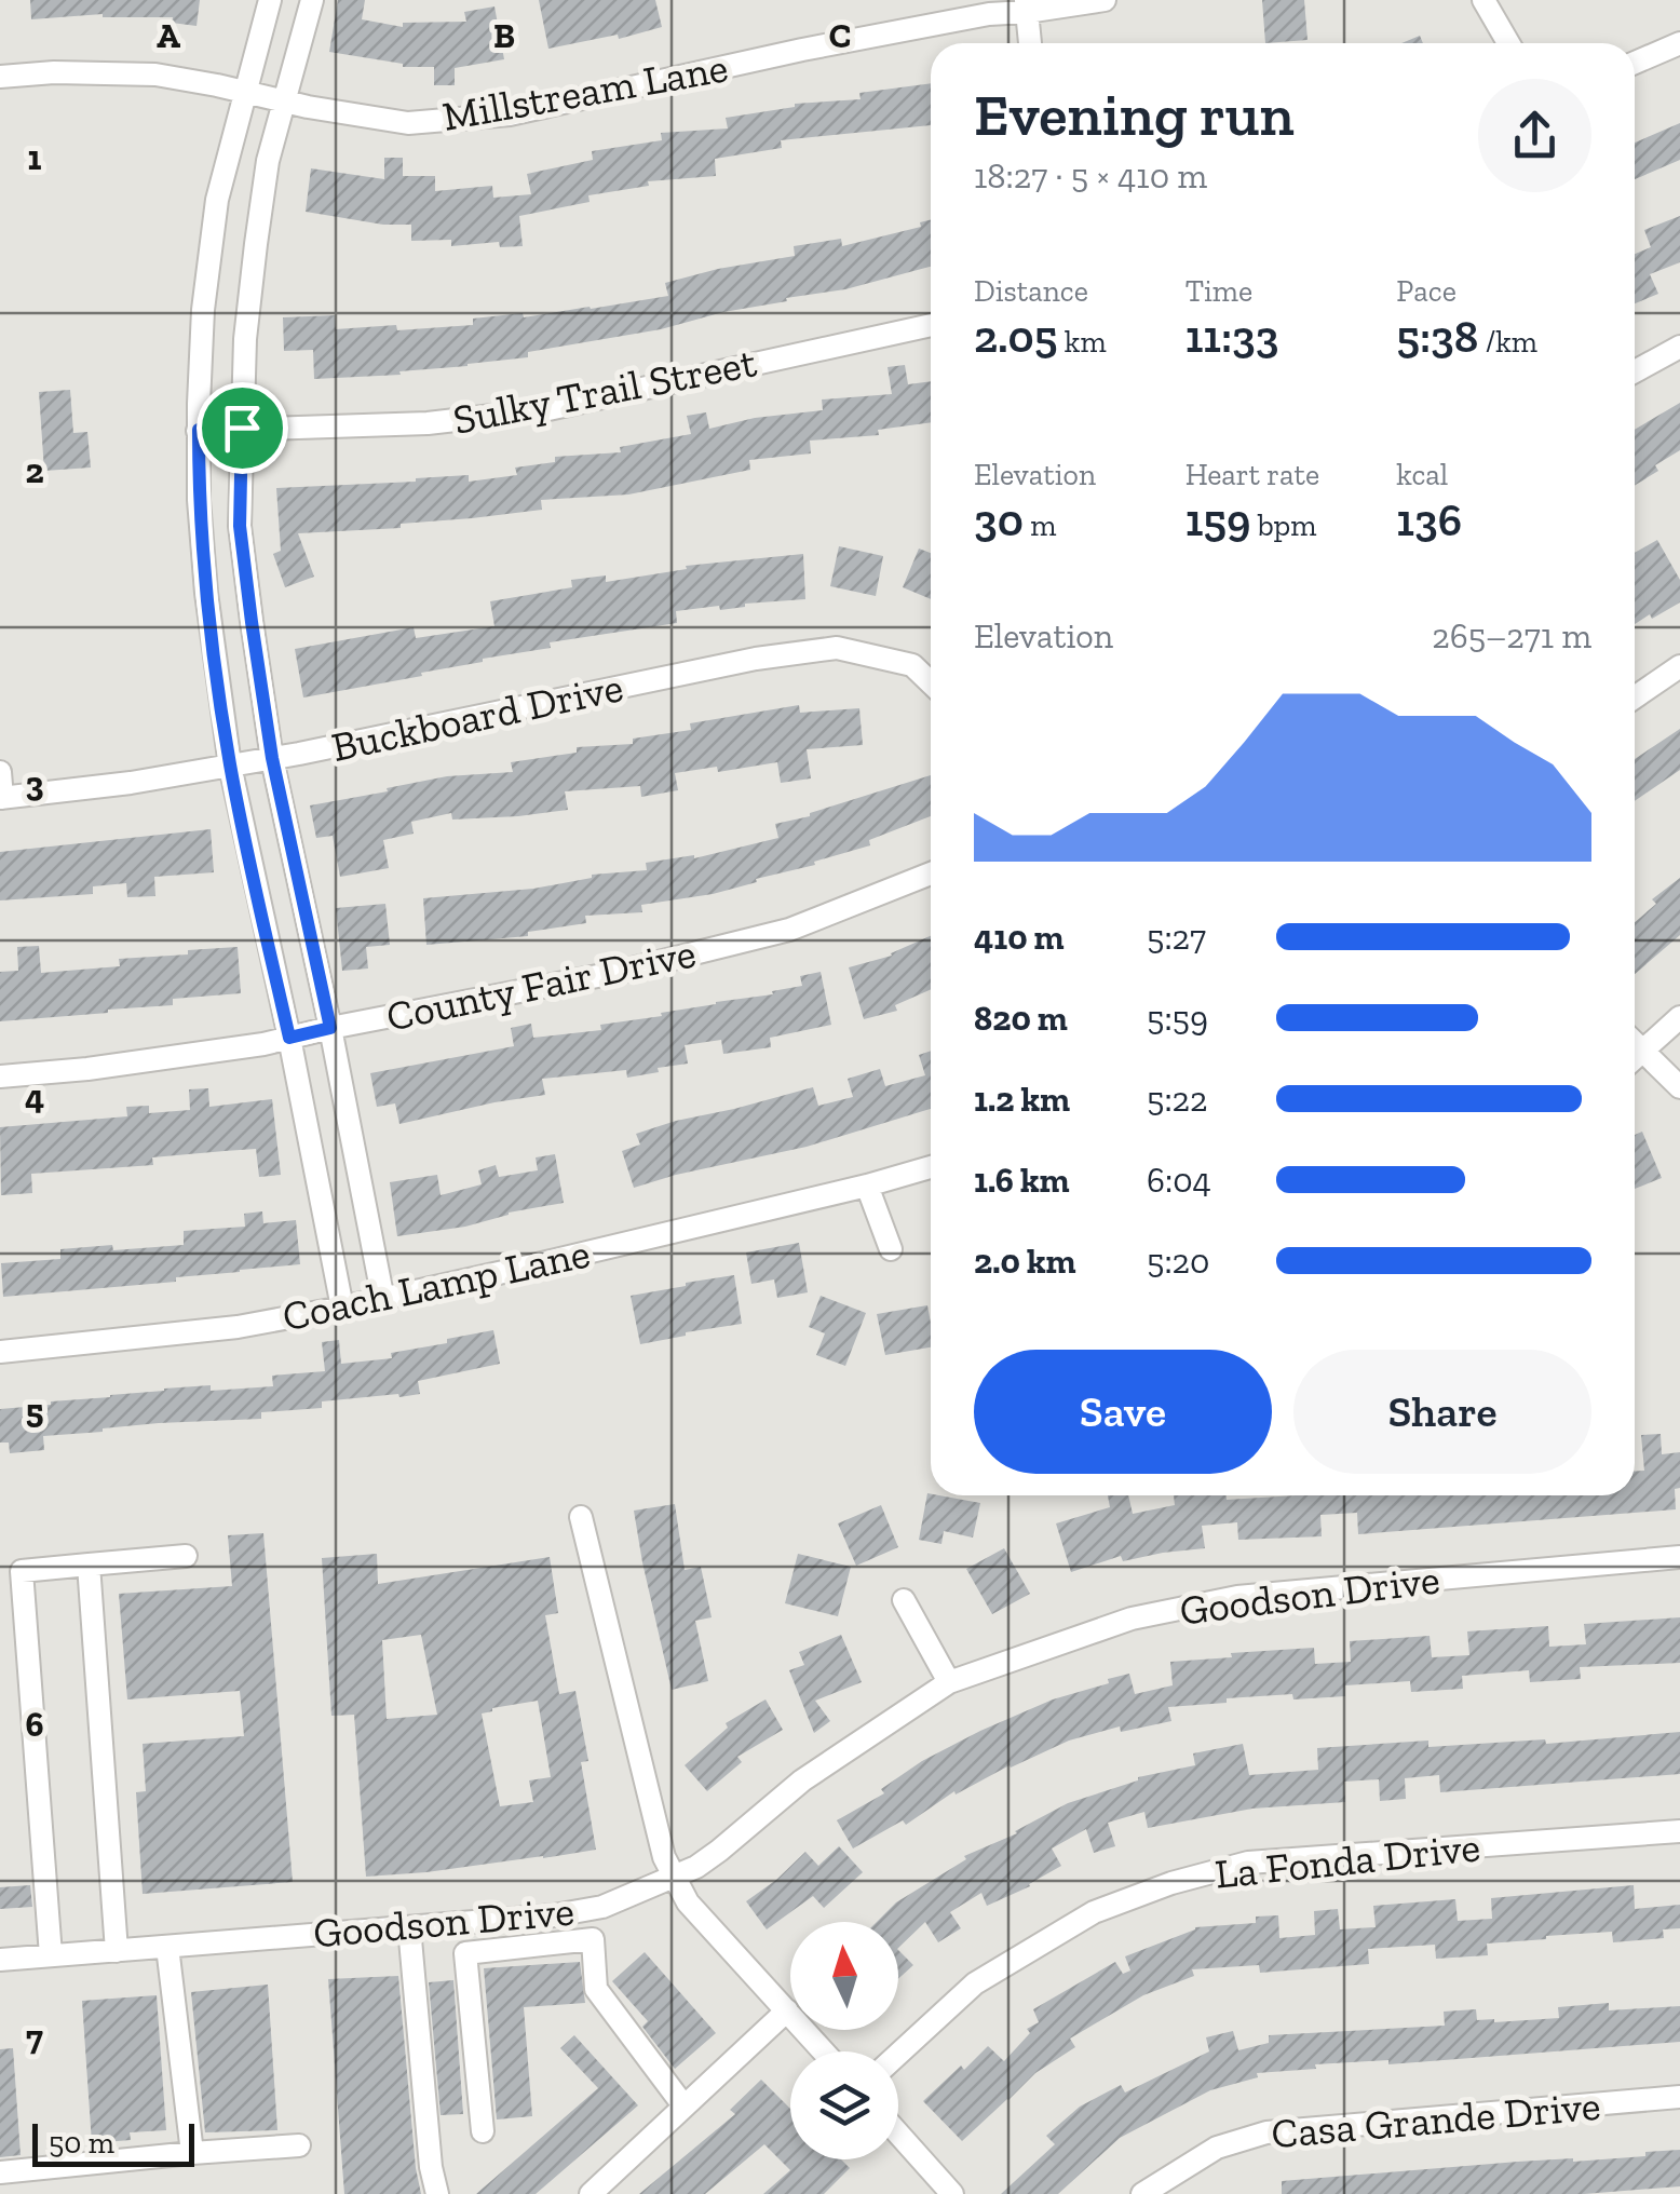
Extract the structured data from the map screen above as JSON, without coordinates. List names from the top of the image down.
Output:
{
  "streets": {
    "street": [
      "Millstream Lane",
      "Sulky Trail Street",
      "Buckboard Drive",
      "County Fair Drive",
      "Coach Lamp Lane",
      "Goodson Drive",
      "La Fonda Drive",
      "Casa Grande Drive"
    ]
  },
  "scale_bar": "50 m",
  "north": "top",
  "page": {
    "heading": ["Evening run", "18:27 · 5 × 410 m"],
    "stats": [
      ["Distance", "2.05 km"],
      ["Time", "11:33"],
      ["Pace", "5:38 /km"],
      ["Elevation", "30 m"],
      ["Heart rate", "159 bpm"],
      ["kcal", "136"]
    ],
    "chart": ["Elevation", "265–271 m"],
    "list": [
      {
        "name": "410 m",
        "note": "5:27"
      },
      {
        "name": "820 m",
        "note": "5:59"
      },
      {
        "name": "1.2 km",
        "note": "5:22"
      },
      {
        "name": "1.6 km",
        "note": "6:04"
      },
      {
        "name": "2.0 km",
        "note": "5:20"
      }
    ],
    "buttons": ["Save", "Share"],
    "scale": "50 m"
  },
  "grid": {
    "columns": ["A", "B", "C"],
    "rows": [
      "1",
      "2",
      "3",
      "4",
      "5",
      "6",
      "7"
    ]
  }
}
